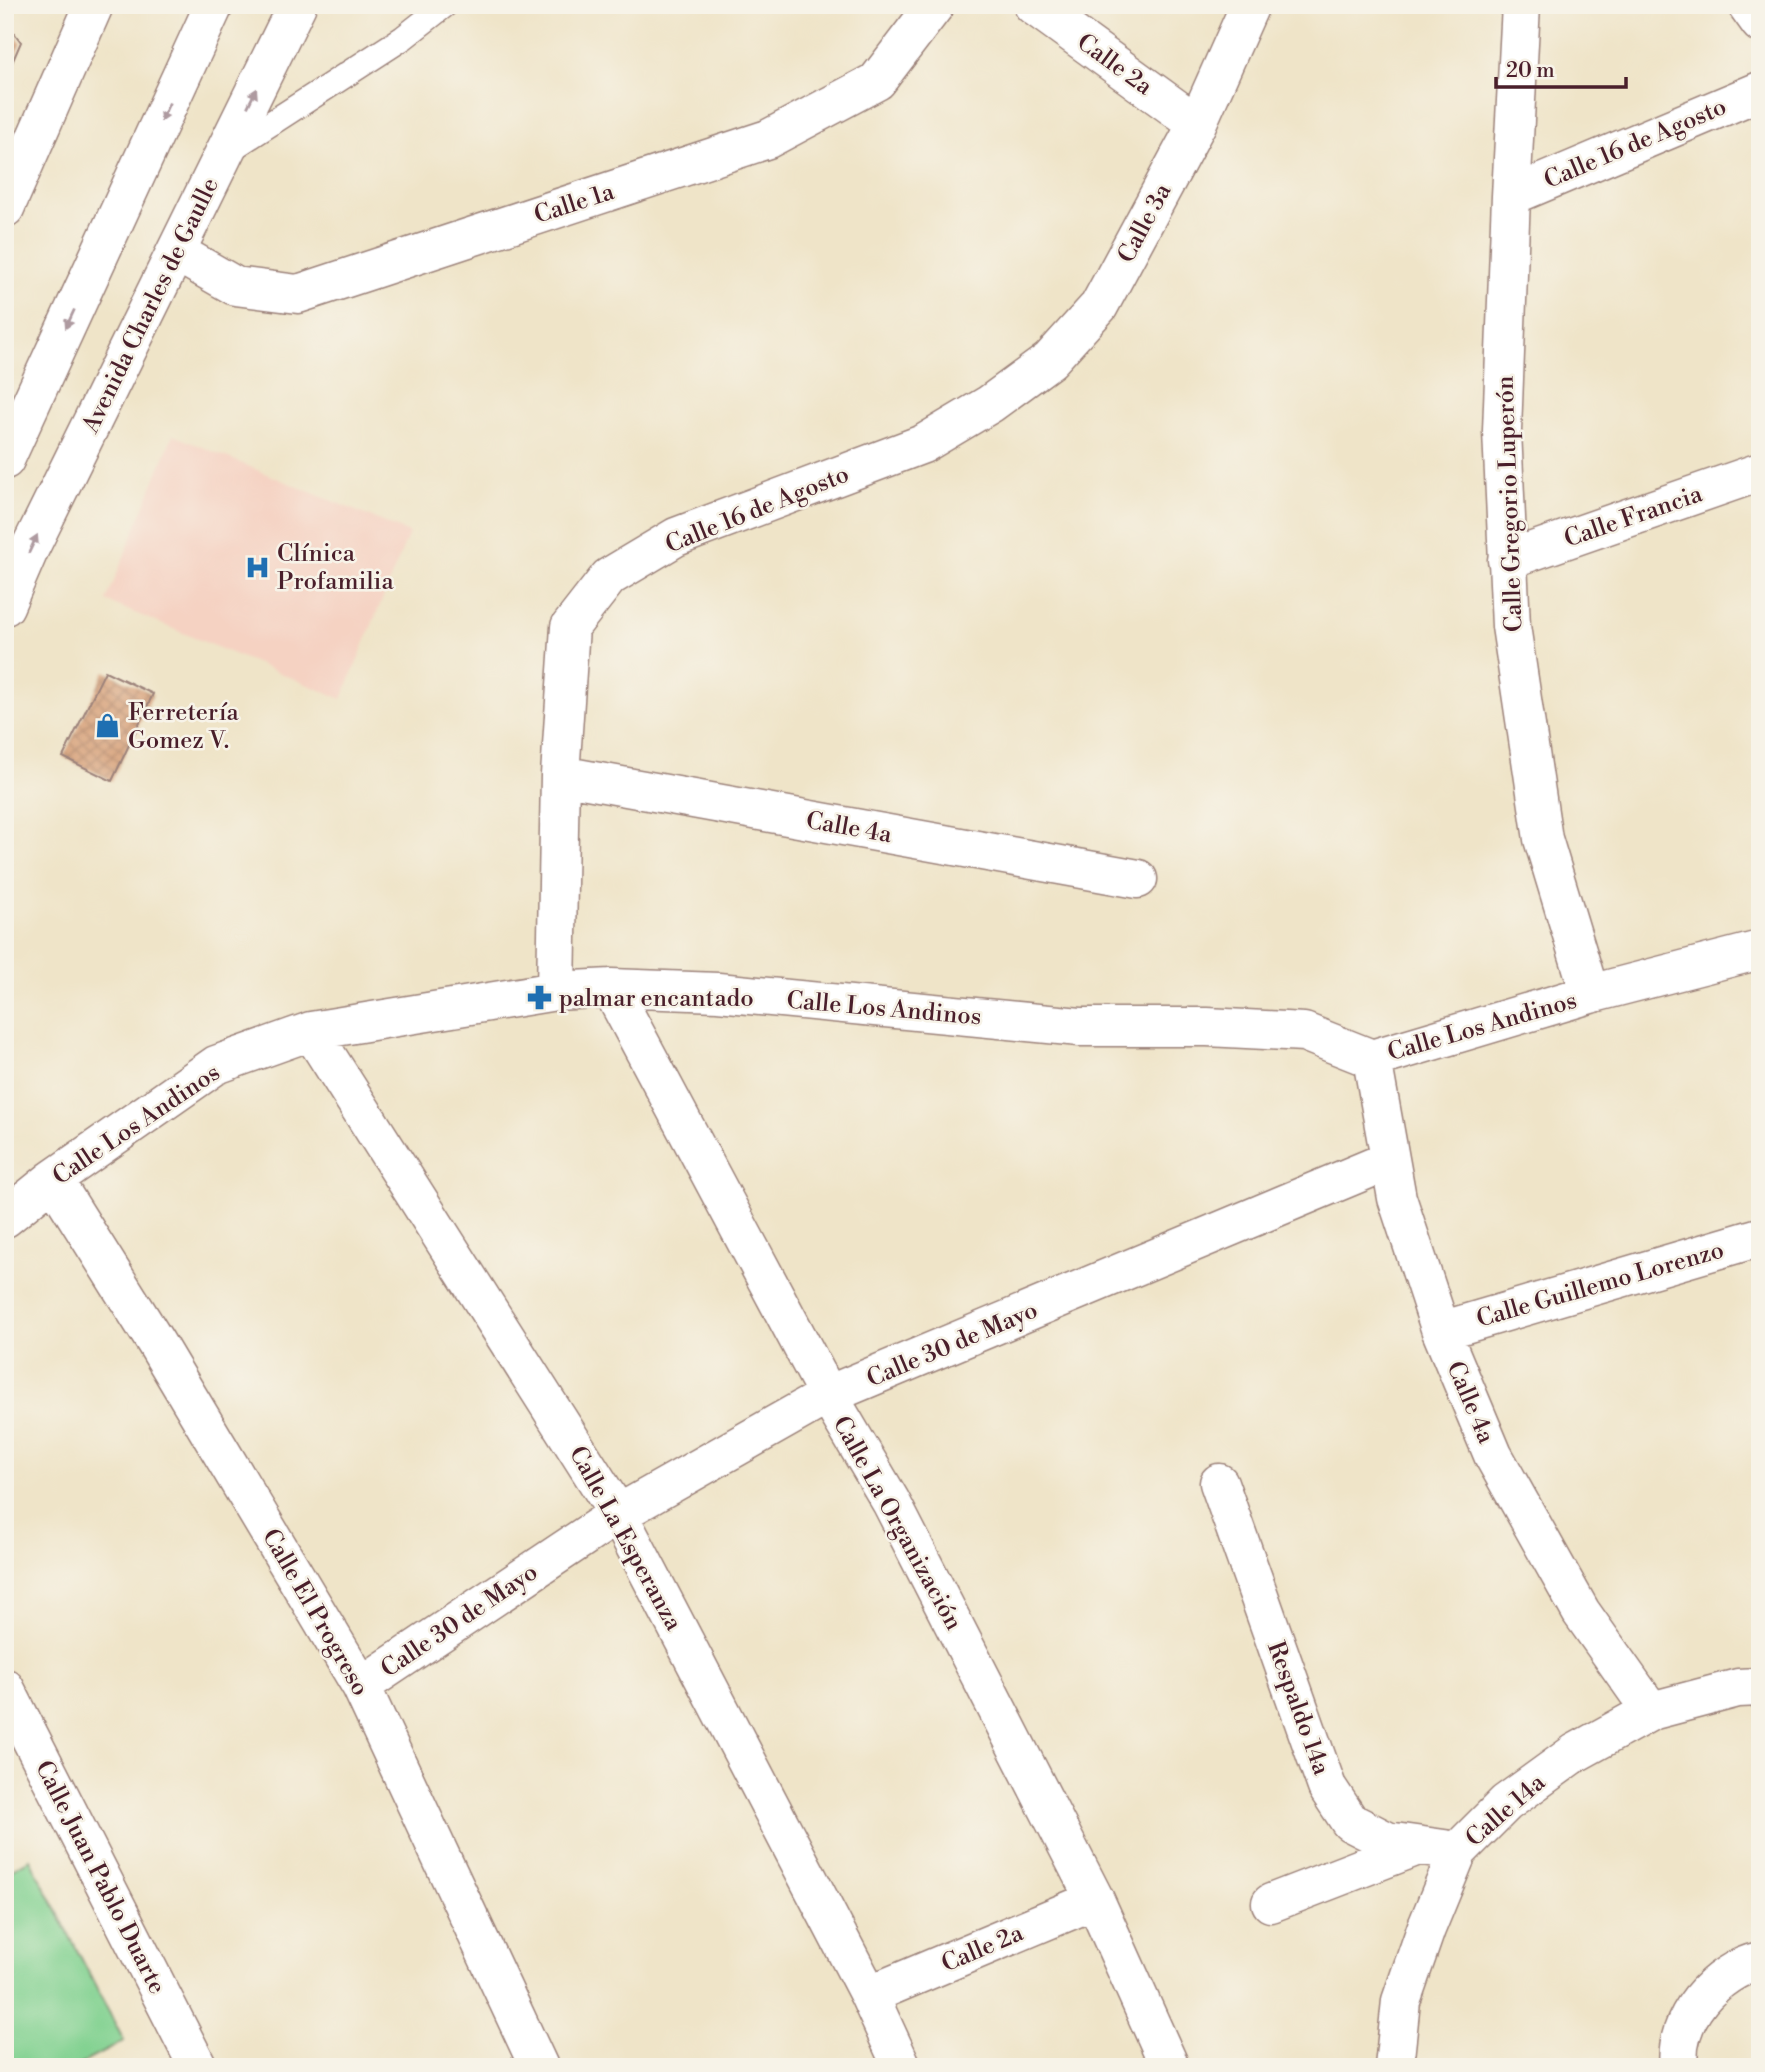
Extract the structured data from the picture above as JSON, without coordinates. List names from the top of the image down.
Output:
{
  "streets": {
    "street": [
      "Calle 2a",
      "Calle 16 de Agosto",
      "Calle 1a",
      "Calle 3a",
      "Avenida Charles de Gaulle",
      "Calle Gregorio Luperón",
      "Calle Francia",
      "Calle 4a",
      "Calle Los Andinos",
      "Calle Guillemo Lorenzo",
      "Calle 30 de Mayo",
      "Calle La Organización",
      "Calle La Esperanza",
      "Calle El Progreso",
      "Respaldo 14a",
      "Calle 14a",
      "Calle Juan Pablo Duarte"
    ]
  },
  "crossings": [
    ["Calle 2a", "Calle 3a"],
    ["Calle 2a", "Calle La Organización"],
    ["Calle 2a", "Calle La Esperanza"],
    ["Calle 16 de Agosto", "Calle 3a"],
    ["Calle 16 de Agosto", "Calle Gregorio Luperón"],
    ["Calle 16 de Agosto", "Calle 4a"],
    ["Calle 16 de Agosto", "Calle Los Andinos"],
    ["Calle 1a", "Avenida Charles de Gaulle"],
    ["Calle Gregorio Luperón", "Calle Francia"],
    ["Calle Gregorio Luperón", "Calle Los Andinos"],
    ["Calle 4a", "Calle Los Andinos"],
    ["Calle 4a", "Calle Guillemo Lorenzo"],
    ["Calle 4a", "Calle 30 de Mayo"],
    ["Calle 4a", "Calle 14a"],
    ["Calle Los Andinos", "Calle La Organización"],
    ["Calle Los Andinos", "Calle La Esperanza"],
    ["Calle Los Andinos", "Calle El Progreso"],
    ["Calle 30 de Mayo", "Calle La Organización"],
    ["Calle 30 de Mayo", "Calle La Esperanza"],
    ["Calle 30 de Mayo", "Calle El Progreso"],
    ["Respaldo 14a", "Calle 14a"]
  ],
  "places": {
    "hospital": ["Clínica Profamilia"],
    "shop": ["Ferretería Gomez V."],
    "pharmacy": ["palmar encantado"]
  },
  "scale_bar": "20 m"
}
